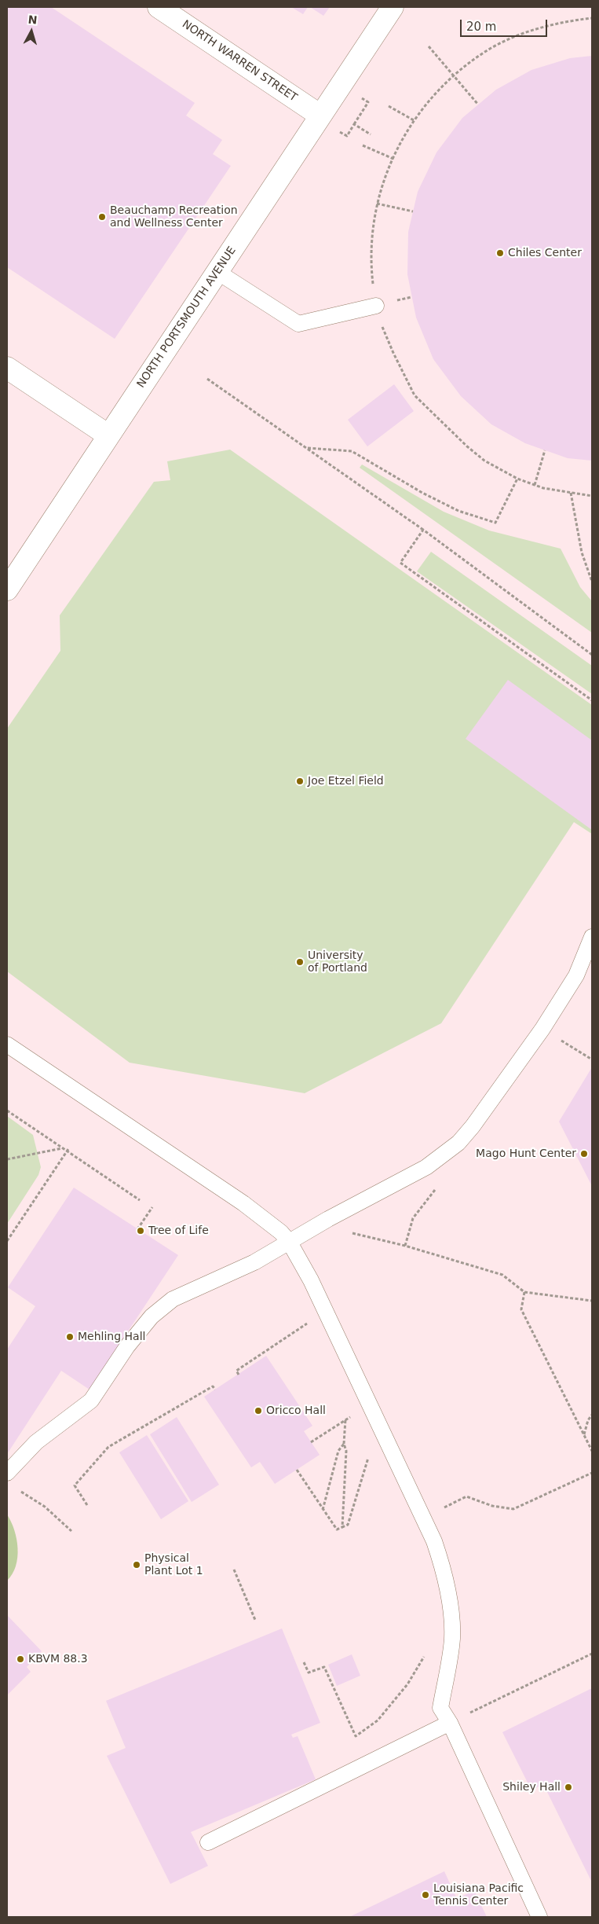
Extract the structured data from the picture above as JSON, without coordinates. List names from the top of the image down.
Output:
{
  "streets": {
    "street": ["NORTH WARREN STREET", "NORTH PORTSMOUTH AVENUE"]
  },
  "crossings": [
    ["NORTH WARREN STREET", "NORTH PORTSMOUTH AVENUE"]
  ],
  "places": [
    "Beauchamp Recreation and Wellness Center",
    "Chiles Center",
    "Joe Etzel Field",
    "University of Portland",
    "Mago Hunt Center",
    "Tree of Life",
    "Mehling Hall",
    "Oricco Hall",
    "Physical Plant Lot 1",
    "KBVM 88.3",
    "Shiley Hall",
    "Louisiana Pacific Tennis Center"
  ],
  "scale_bar": "20 m",
  "north": "top"
}
